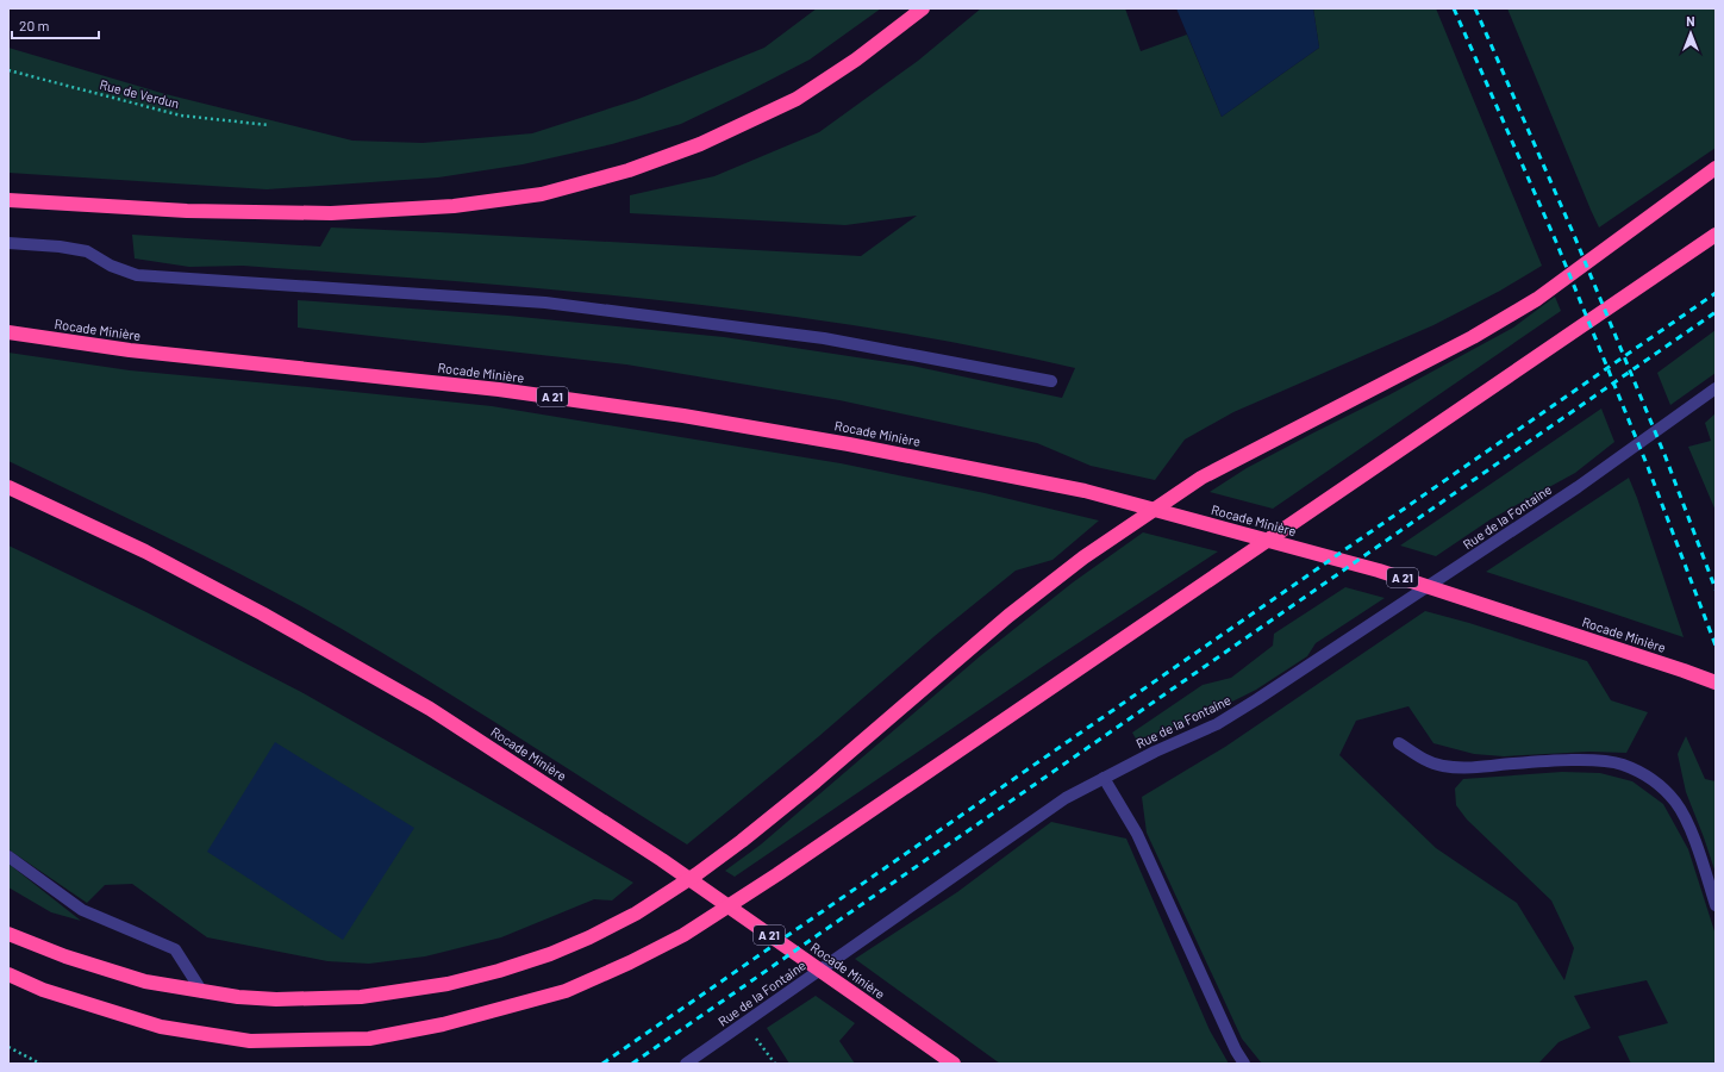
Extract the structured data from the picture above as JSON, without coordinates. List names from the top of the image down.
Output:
{
  "streets": {
    "highway": ["Rocade Minière", "A 21"],
    "lane": ["Rue de la Fontaine"],
    "path": ["Rue de Verdun"]
  },
  "scale_bar": "20 m",
  "north": "top"
}
